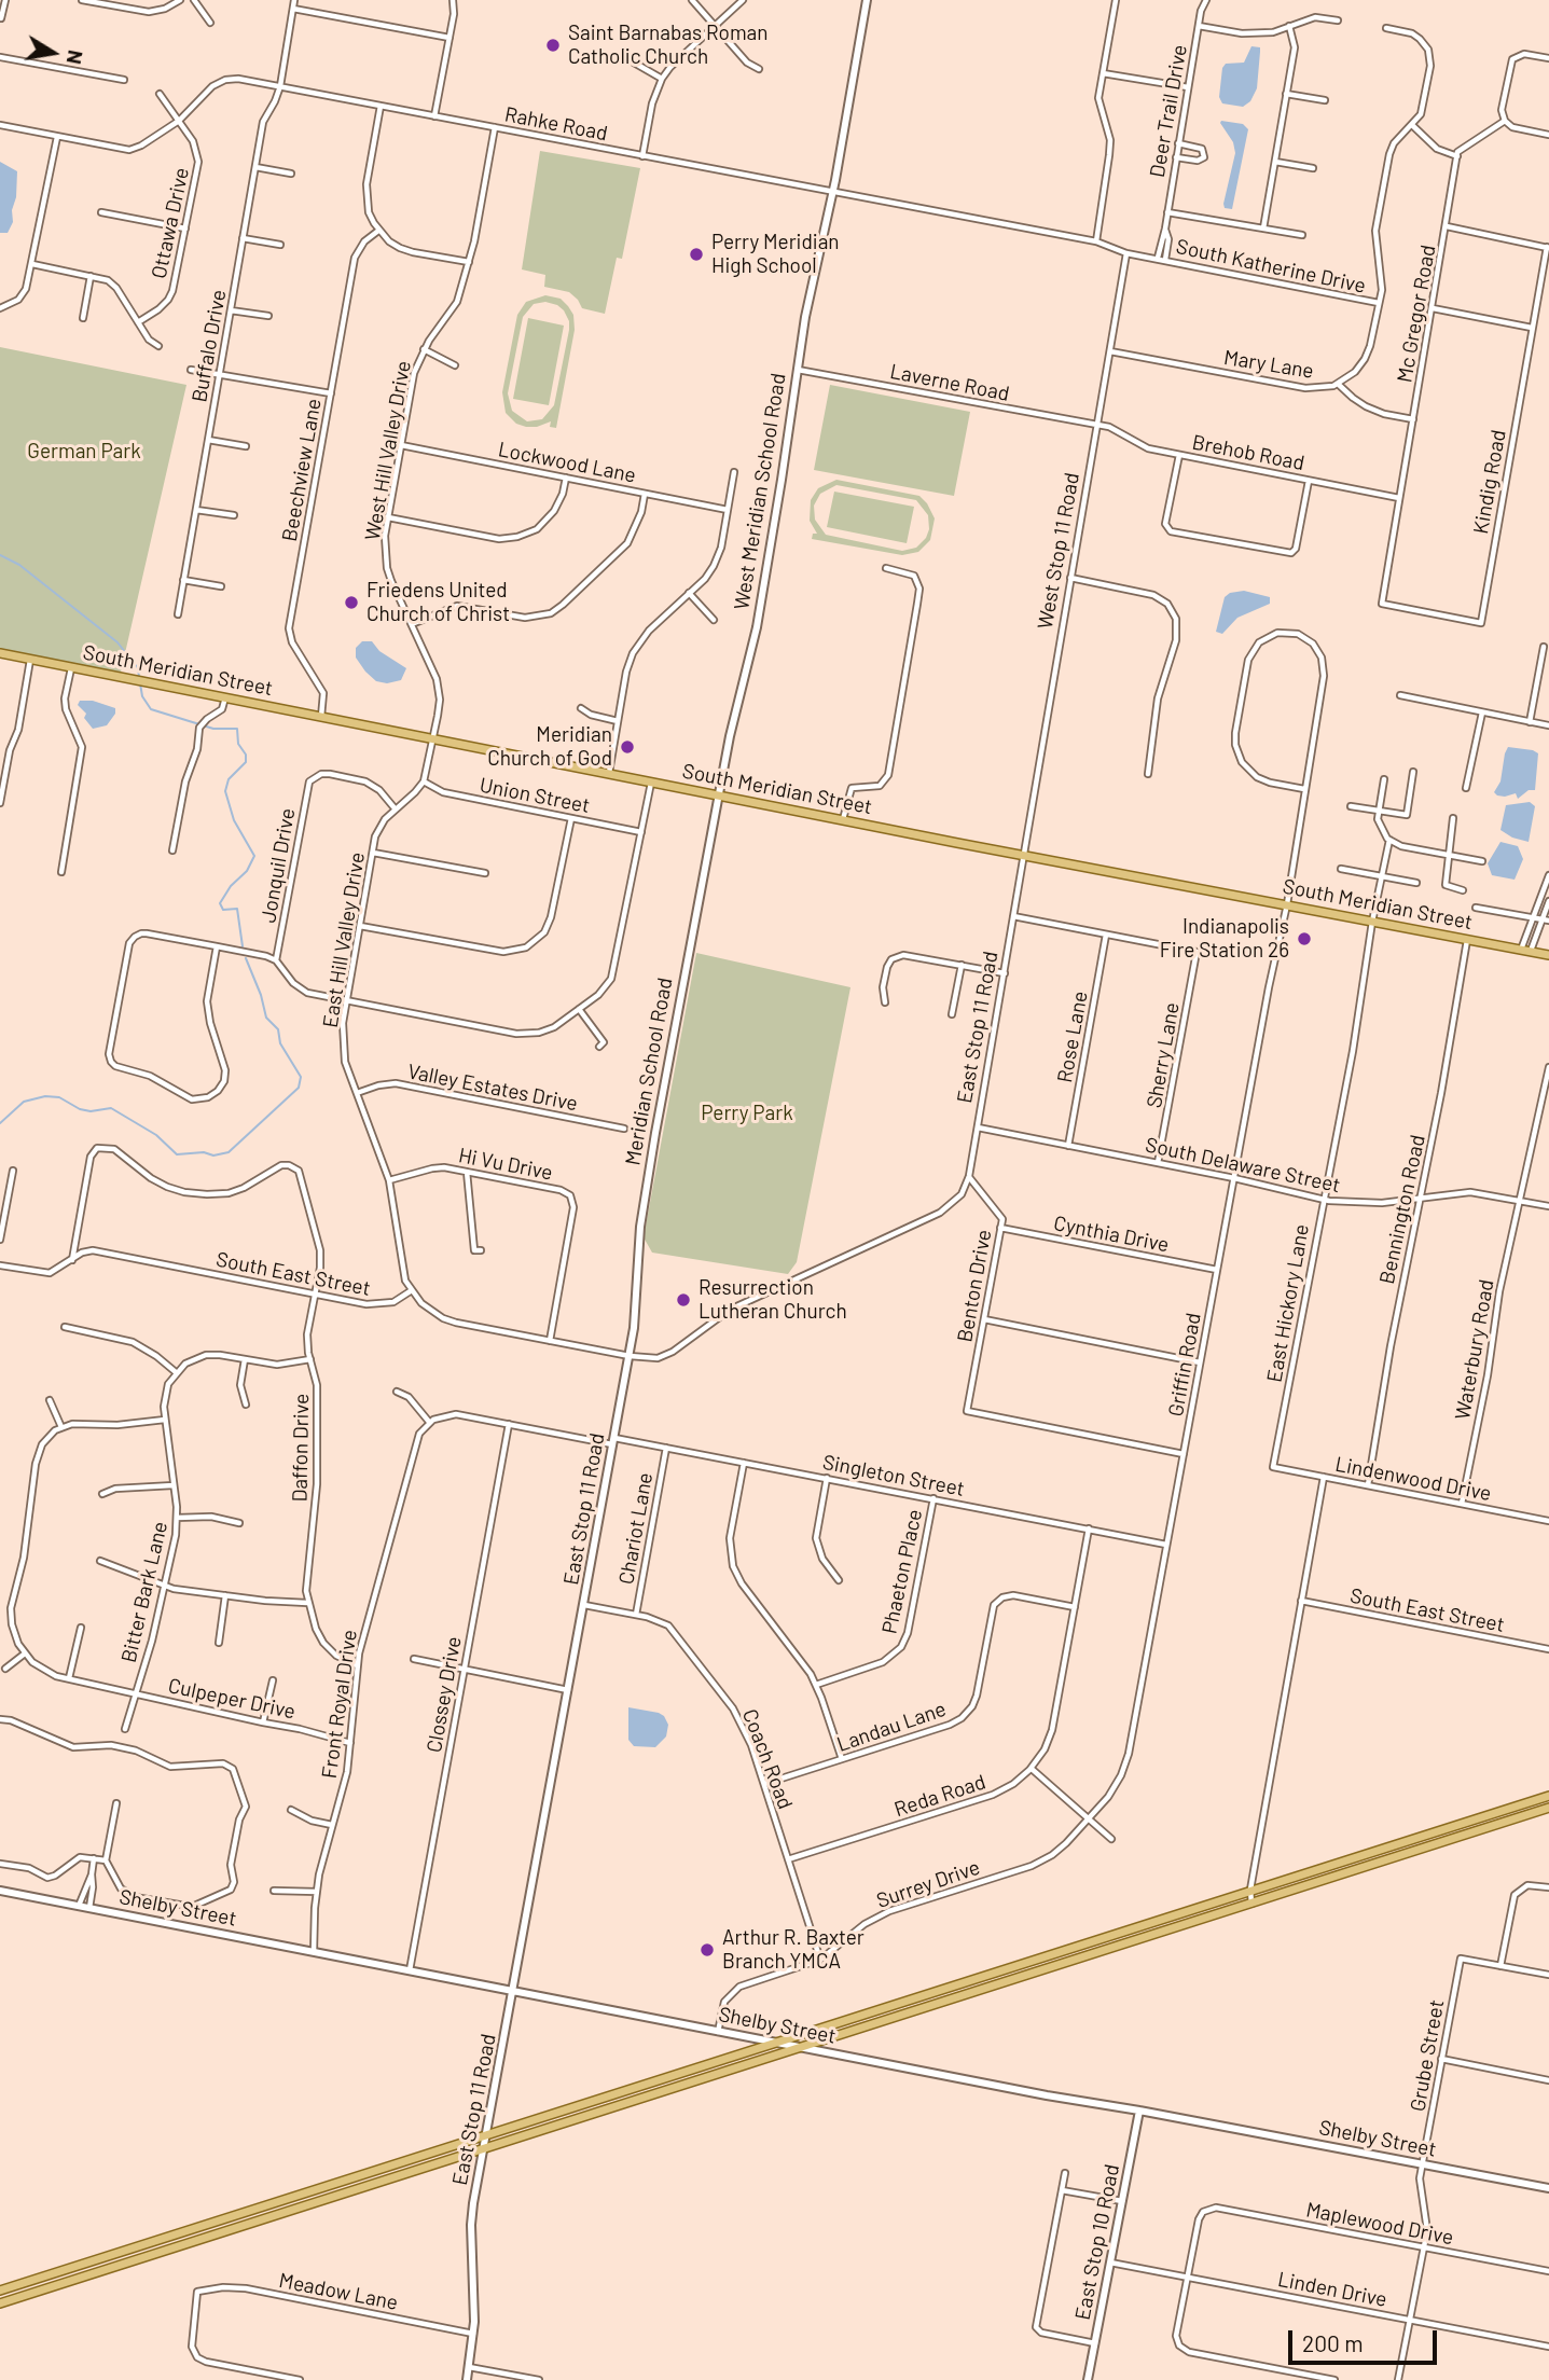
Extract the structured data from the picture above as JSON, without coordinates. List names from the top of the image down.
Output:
{
  "streets": {
    "main road": [
      "West Meridian School Road",
      "South Meridian Street",
      "East Stop 11 Road",
      "Meridian School Road",
      "Shelby Street",
      "East Stop 10 Road"
    ],
    "street": [
      "Deer Trail Drive",
      "Rahke Road",
      "Ottawa Drive",
      "South Katherine Drive",
      "Mc Gregor Road",
      "Buffalo Drive",
      "Mary Lane",
      "Laverne Road",
      "West Hill Valley Drive",
      "Brehob Road",
      "Lockwood Lane",
      "Beechview Lane",
      "Kindig Road",
      "West Stop 11 Road",
      "Union Street",
      "Jonquil Drive",
      "East Hill Valley Drive",
      "Rose Lane",
      "Sherry Lane",
      "Valley Estates Drive",
      "Hi Vu Drive",
      "South Delaware Street",
      "Bennington Road",
      "Cynthia Drive",
      "South East Street",
      "Benton Drive",
      "East Hickory Lane",
      "Waterbury Road",
      "Griffin Road",
      "Daffon Drive",
      "Singleton Street",
      "Lindenwood Drive",
      "Chariot Lane",
      "Phaeton Place",
      "Bitter Bark Lane",
      "Clossey Drive",
      "Culpeper Drive",
      "Front Royal Drive",
      "Landau Lane",
      "Coach Road",
      "Reda Road",
      "Surrey Drive",
      "Grube Street",
      "Maplewood Drive",
      "Linden Drive",
      "Meadow Lane"
    ]
  },
  "crossings": [
    ["Deer Trail Drive", "South Katherine Drive"],
    ["Rahke Road", "Ottawa Drive"],
    ["Rahke Road", "South Katherine Drive"],
    ["Rahke Road", "Buffalo Drive"],
    ["Rahke Road", "West Hill Valley Drive"],
    ["Rahke Road", "West Meridian School Road"],
    ["Rahke Road", "West Stop 11 Road"],
    ["South Katherine Drive", "West Stop 11 Road"],
    ["Mc Gregor Road", "Mary Lane"],
    ["Mc Gregor Road", "Brehob Road"],
    ["Mc Gregor Road", "Kindig Road"],
    ["Mary Lane", "West Stop 11 Road"],
    ["Laverne Road", "Brehob Road"],
    ["Laverne Road", "West Meridian School Road"],
    ["Laverne Road", "West Stop 11 Road"],
    ["West Hill Valley Drive", "Lockwood Lane"],
    ["West Hill Valley Drive", "South Meridian Street"],
    ["Brehob Road", "West Stop 11 Road"],
    ["Beechview Lane", "South Meridian Street"],
    ["West Meridian School Road", "South Meridian Street"],
    ["West Meridian School Road", "Meridian School Road"],
    ["West Stop 11 Road", "South Meridian Street"],
    ["West Stop 11 Road", "East Stop 11 Road"],
    ["South Meridian Street", "East Stop 11 Road"],
    ["South Meridian Street", "Meridian School Road"],
    ["South Meridian Street", "Bennington Road"],
    ["South Meridian Street", "East Hickory Lane"],
    ["South Meridian Street", "Griffin Road"],
    ["Union Street", "East Hill Valley Drive"],
    ["Jonquil Drive", "East Hill Valley Drive"],
    ["East Hill Valley Drive", "Valley Estates Drive"],
    ["East Hill Valley Drive", "Hi Vu Drive"],
    ["East Hill Valley Drive", "South East Street"],
    ["East Stop 11 Road", "Meridian School Road"],
    ["East Stop 11 Road", "South Delaware Street"],
    ["East Stop 11 Road", "Benton Drive"],
    ["East Stop 11 Road", "Singleton Street"],
    ["East Stop 11 Road", "Coach Road"],
    ["East Stop 11 Road", "Shelby Street"],
    ["East Stop 11 Road", "Meadow Lane"],
    ["Rose Lane", "Sherry Lane"],
    ["Rose Lane", "South Delaware Street"],
    ["Sherry Lane", "South Delaware Street"],
    ["South Delaware Street", "Bennington Road"],
    ["South Delaware Street", "East Hickory Lane"],
    ["South Delaware Street", "Waterbury Road"],
    ["South Delaware Street", "Griffin Road"],
    ["Bennington Road", "Lindenwood Drive"],
    ["Cynthia Drive", "Benton Drive"],
    ["Cynthia Drive", "Griffin Road"],
    ["South East Street", "Daffon Drive"],
    ["Benton Drive", "Griffin Road"],
    ["East Hickory Lane", "Lindenwood Drive"],
    ["Waterbury Road", "Lindenwood Drive"],
    ["Griffin Road", "Singleton Street"],
    ["Griffin Road", "Surrey Drive"],
    ["Daffon Drive", "Front Royal Drive"],
    ["Singleton Street", "Chariot Lane"],
    ["Singleton Street", "Phaeton Place"],
    ["Singleton Street", "Clossey Drive"],
    ["Singleton Street", "Front Royal Drive"],
    ["Singleton Street", "Reda Road"],
    ["Chariot Lane", "Coach Road"],
    ["Bitter Bark Lane", "Culpeper Drive"],
    ["Clossey Drive", "Shelby Street"],
    ["Culpeper Drive", "Front Royal Drive"],
    ["Front Royal Drive", "Shelby Street"],
    ["Landau Lane", "Coach Road"],
    ["Landau Lane", "Reda Road"],
    ["Coach Road", "Reda Road"],
    ["Coach Road", "Surrey Drive"],
    ["Surrey Drive", "Shelby Street"],
    ["Shelby Street", "Grube Street"],
    ["Shelby Street", "East Stop 10 Road"],
    ["Grube Street", "Maplewood Drive"],
    ["Grube Street", "Linden Drive"],
    ["Maplewood Drive", "Linden Drive"],
    ["East Stop 10 Road", "Linden Drive"]
  ],
  "parks": ["German Park", "Perry Park"],
  "places": [
    "Saint Barnabas Roman Catholic Church",
    "Perry Meridian High School",
    "Friedens United Church of Christ",
    "Meridian Church of God",
    "Indianapolis Fire Station 26",
    "Resurrection Lutheran Church",
    "Arthur R. Baxter Branch YMCA"
  ],
  "scale_bar": "200 m",
  "north": "right"
}
